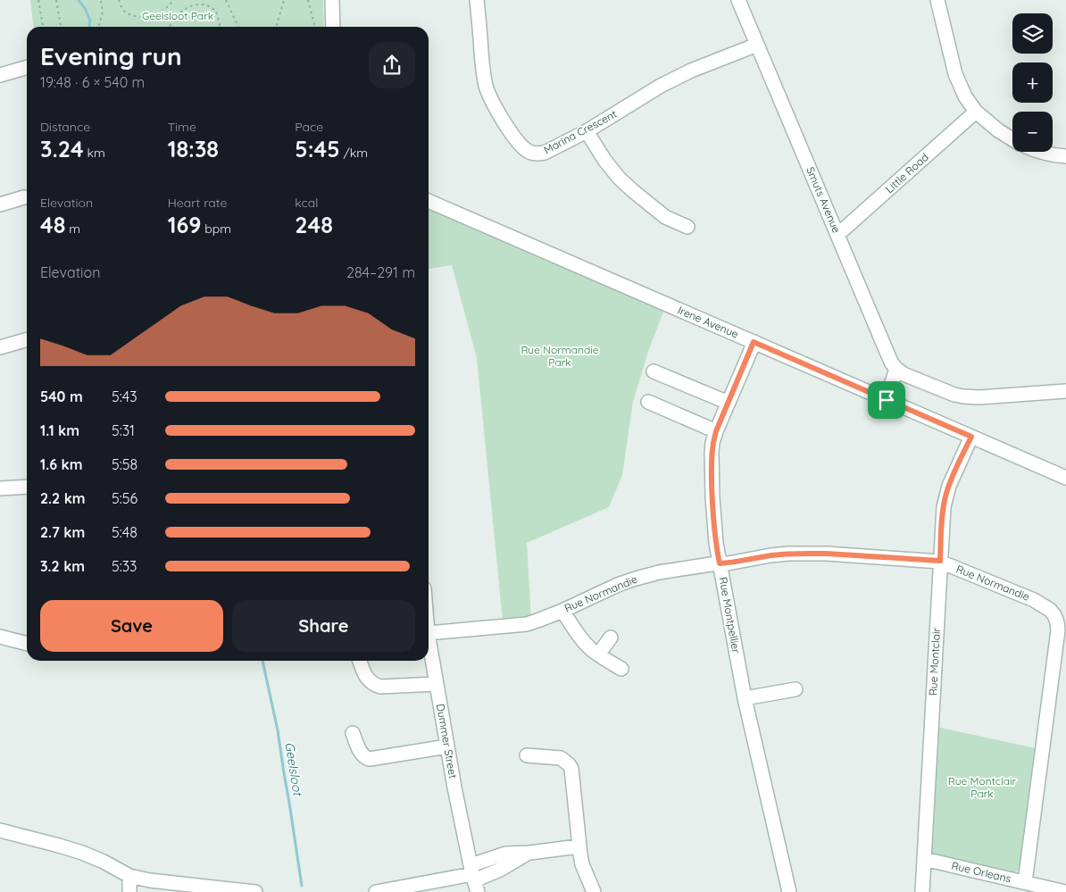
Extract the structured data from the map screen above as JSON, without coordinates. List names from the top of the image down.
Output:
{
  "streets": {
    "street": [
      "Marina Crescent",
      "Little Road",
      "Smuts Avenue",
      "Irene Avenue",
      "Rue Normandie",
      "Rue Montpellier",
      "Rue Montclair",
      "Dummer Street",
      "Rue Orleans"
    ]
  },
  "crossings": [
    ["Marina Crescent", "Smuts Avenue"],
    ["Little Road", "Smuts Avenue"],
    ["Irene Avenue", "Rue Montpellier"],
    ["Irene Avenue", "Rue Montclair"],
    ["Rue Normandie", "Rue Montpellier"],
    ["Rue Normandie", "Rue Montclair"],
    ["Rue Normandie", "Rue Orleans"],
    ["Rue Montclair", "Rue Orleans"]
  ],
  "water": ["Geelsloot"],
  "parks": ["Geelsloot Park", "Rue Normandie Park", "Rue Montclair Park"],
  "page": {
    "map_buttons": ["+", "−"],
    "heading": ["Evening run", "19:48 · 6 × 540 m"],
    "stats": [
      ["Distance", "3.24 km"],
      ["Time", "18:38"],
      ["Pace", "5:45 /km"],
      ["Elevation", "48 m"],
      ["Heart rate", "169 bpm"],
      ["kcal", "248"]
    ],
    "chart": ["Elevation", "284–291 m"],
    "list": [
      {
        "name": "540 m",
        "note": "5:43"
      },
      {
        "name": "1.1 km",
        "note": "5:31"
      },
      {
        "name": "1.6 km",
        "note": "5:58"
      },
      {
        "name": "2.2 km",
        "note": "5:56"
      },
      {
        "name": "2.7 km",
        "note": "5:48"
      },
      {
        "name": "3.2 km",
        "note": "5:33"
      }
    ],
    "buttons": ["Save", "Share"]
  }
}
